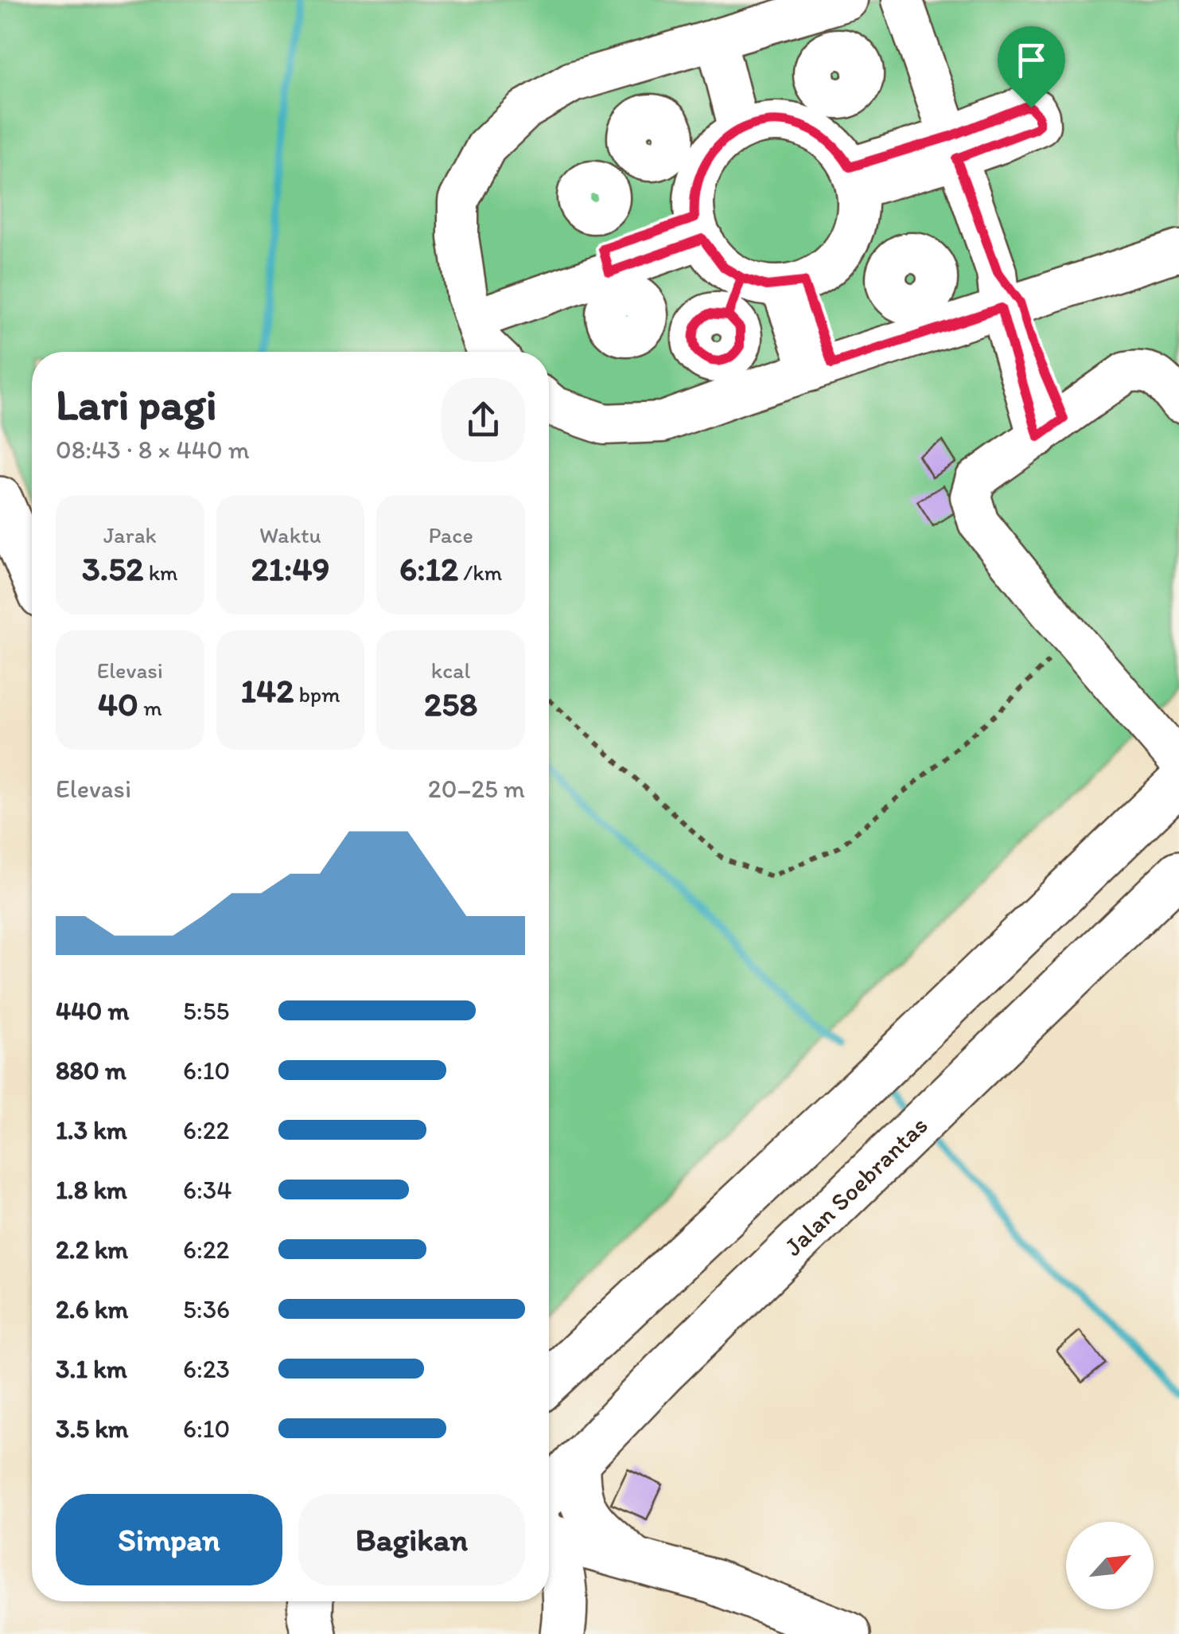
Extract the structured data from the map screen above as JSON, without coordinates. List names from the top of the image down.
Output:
{
  "streets": {
    "main road": ["Jalan Soebrantas"]
  },
  "north": "top right",
  "page": {
    "heading": ["Lari pagi", "08:43 · 8 × 440 m"],
    "stats": [
      ["Jarak", "3.52 km"],
      ["Waktu", "21:49"],
      ["Pace", "6:12 /km"],
      ["Elevasi", "40 m"],
      ["142 bpm"],
      ["kcal", "258"]
    ],
    "chart": ["Elevasi", "20–25 m"],
    "list": [
      {
        "name": "440 m",
        "note": "5:55"
      },
      {
        "name": "880 m",
        "note": "6:10"
      },
      {
        "name": "1.3 km",
        "note": "6:22"
      },
      {
        "name": "1.8 km",
        "note": "6:34"
      },
      {
        "name": "2.2 km",
        "note": "6:22"
      },
      {
        "name": "2.6 km",
        "note": "5:36"
      },
      {
        "name": "3.1 km",
        "note": "6:23"
      },
      {
        "name": "3.5 km",
        "note": "6:10"
      }
    ],
    "buttons": ["Simpan", "Bagikan"]
  }
}
